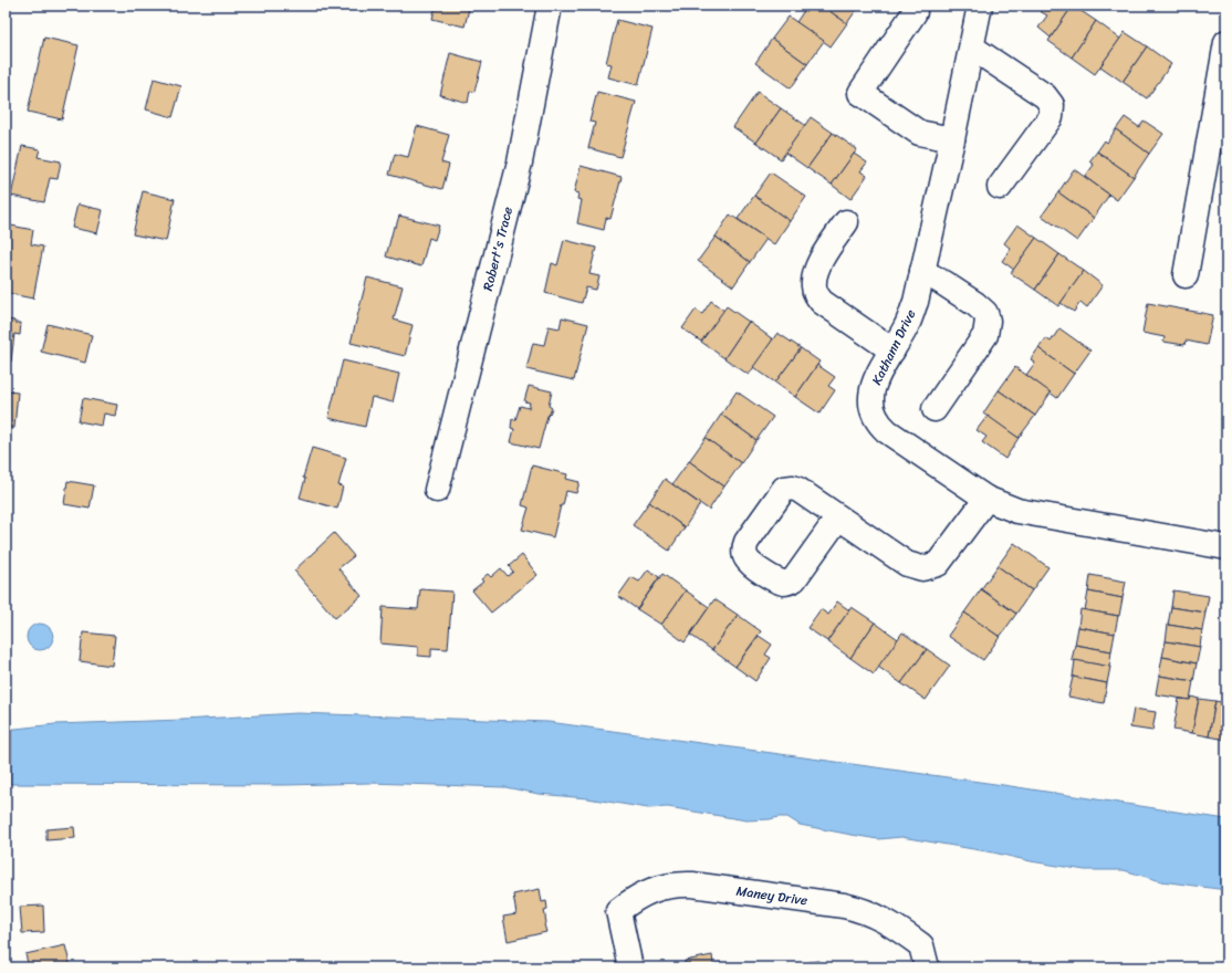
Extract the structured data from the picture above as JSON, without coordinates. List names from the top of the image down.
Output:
{
  "streets": {
    "street": ["Robert's Trace", "Kathann Drive", "Maney Drive"]
  }
}
